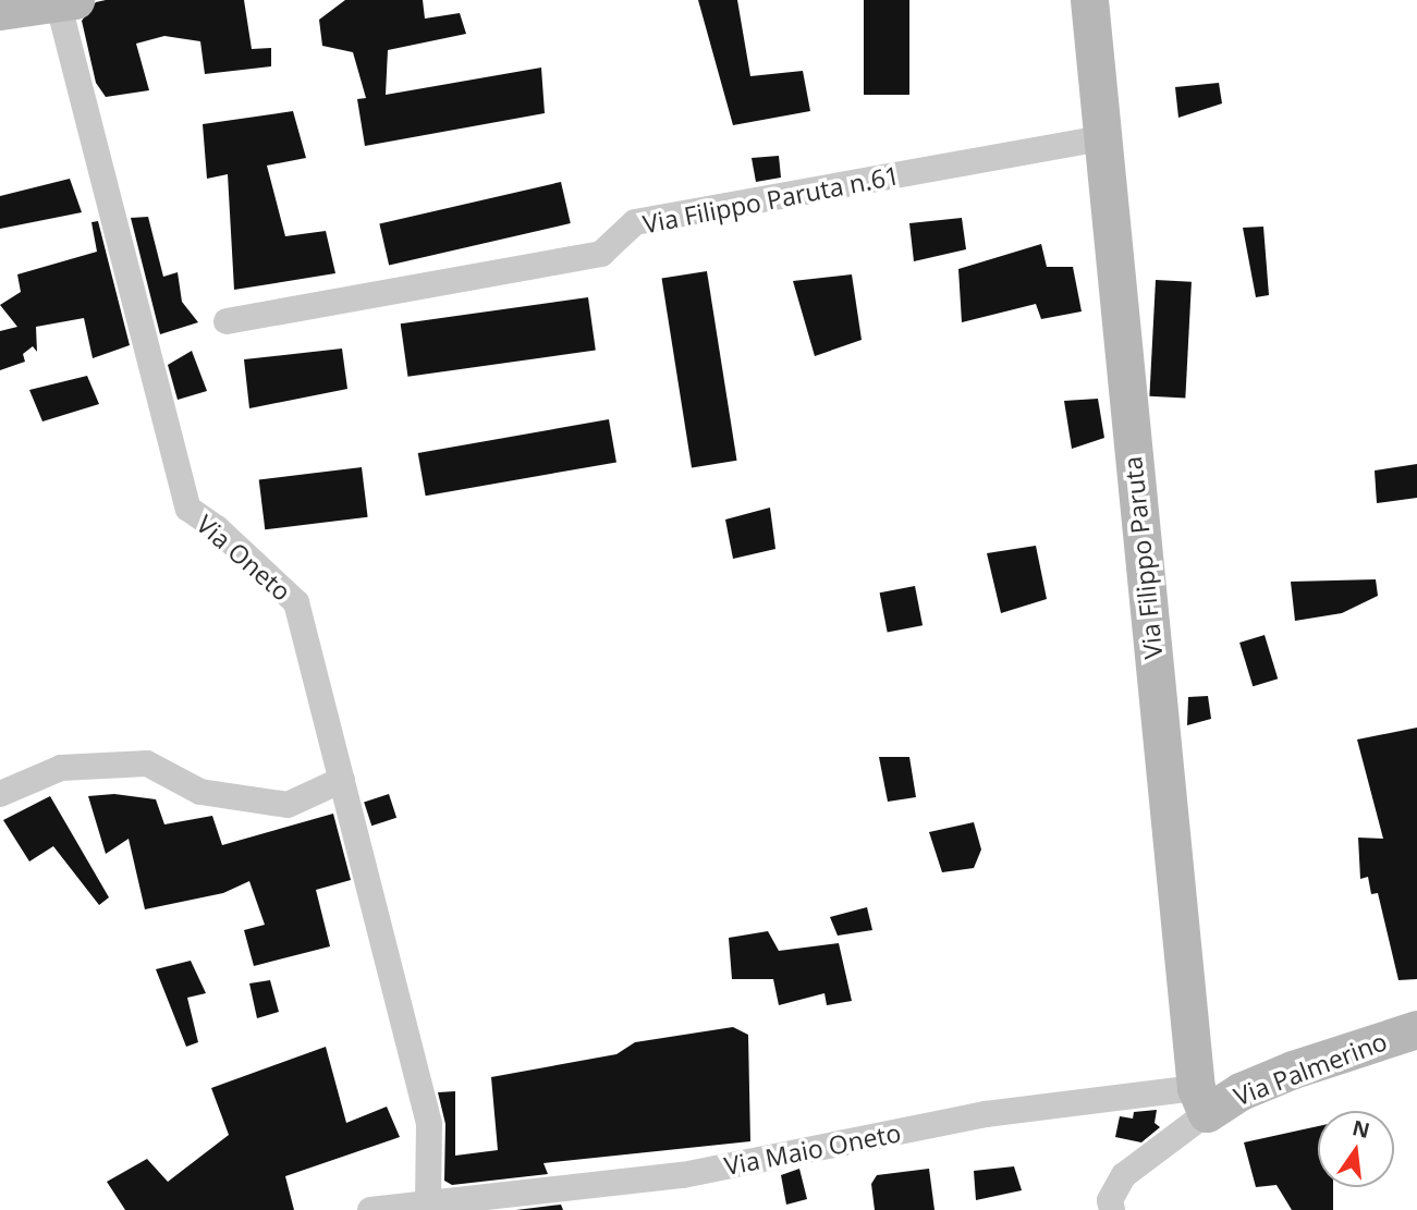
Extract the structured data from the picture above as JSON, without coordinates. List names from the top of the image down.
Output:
{
  "streets": {
    "street": [
      "Via Filippo Paruta n.61",
      "Via Oneto",
      "Via Filippo Paruta",
      "Via Palmerino",
      "Via Maio Oneto"
    ]
  },
  "crossings": [
    ["Via Filippo Paruta n.61", "Via Filippo Paruta"],
    ["Via Oneto", "Via Maio Oneto"],
    ["Via Filippo Paruta", "Via Palmerino"],
    ["Via Filippo Paruta", "Via Maio Oneto"],
    ["Via Palmerino", "Via Maio Oneto"]
  ],
  "north": "top"
}
